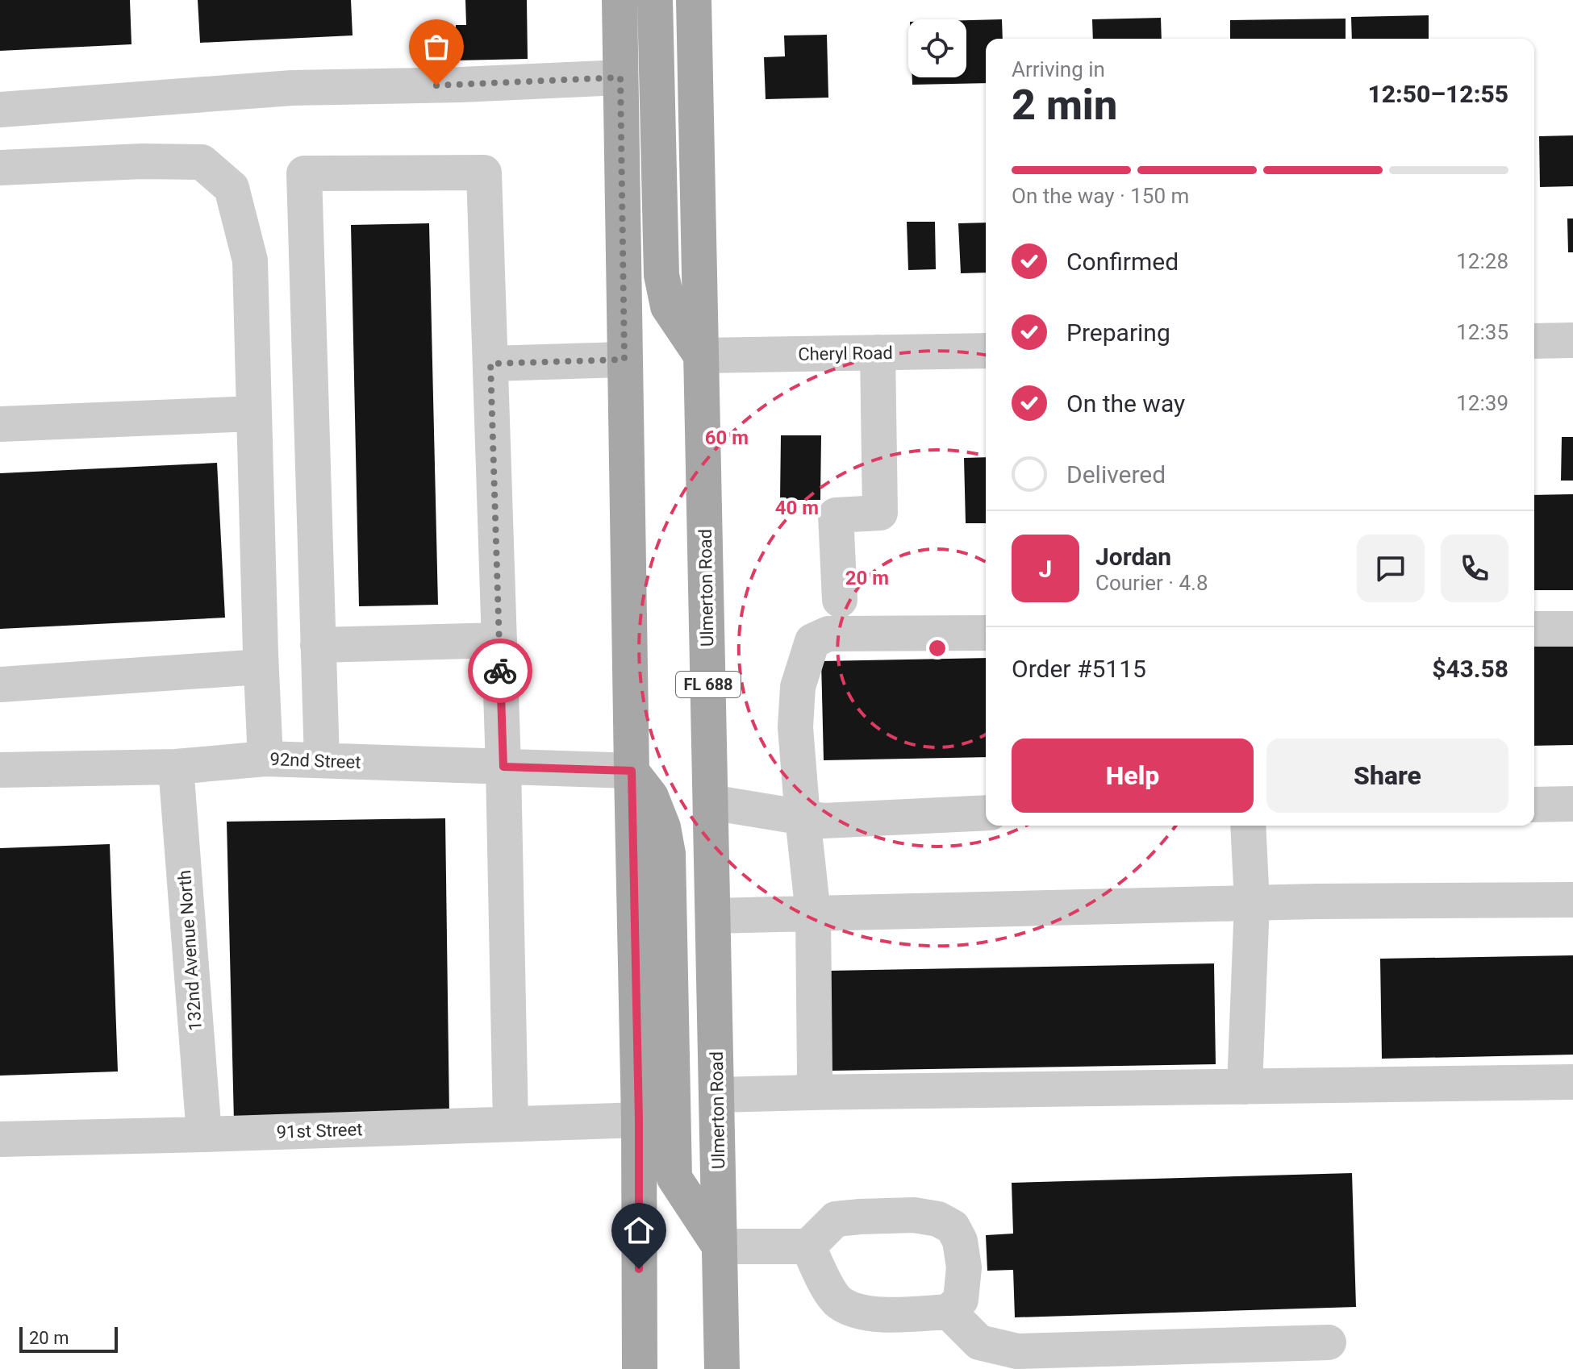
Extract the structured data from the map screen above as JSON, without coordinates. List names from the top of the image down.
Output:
{
  "streets": {
    "main road": ["Ulmerton Road", "FL 688"],
    "street": [
      "Cheryl Road",
      "92nd Street",
      "132nd Avenue North",
      "91st Street"
    ]
  },
  "crossings": [
    ["Cheryl Road", "Ulmerton Road"],
    ["92nd Street", "132nd Avenue North"],
    ["132nd Avenue North", "91st Street"]
  ],
  "scale_bar": "20 m",
  "page": {
    "heading": ["2 min", "Arriving in", "12:50–12:55"],
    "panel": [
      "Jordan",
      "Courier · 4.8",
      "Order #5115",
      "$43.58"
    ],
    "bar": "On the way · 150 m",
    "list": [
      ["Confirmed", "12:28"],
      ["Preparing", "12:35"],
      ["On the way", "12:39"],
      "Delivered"
    ],
    "round": "J",
    "buttons": ["Help", "Share"],
    "scale": "20 m"
  },
  "rings": ["60 m", "40 m", "20 m"]
}
